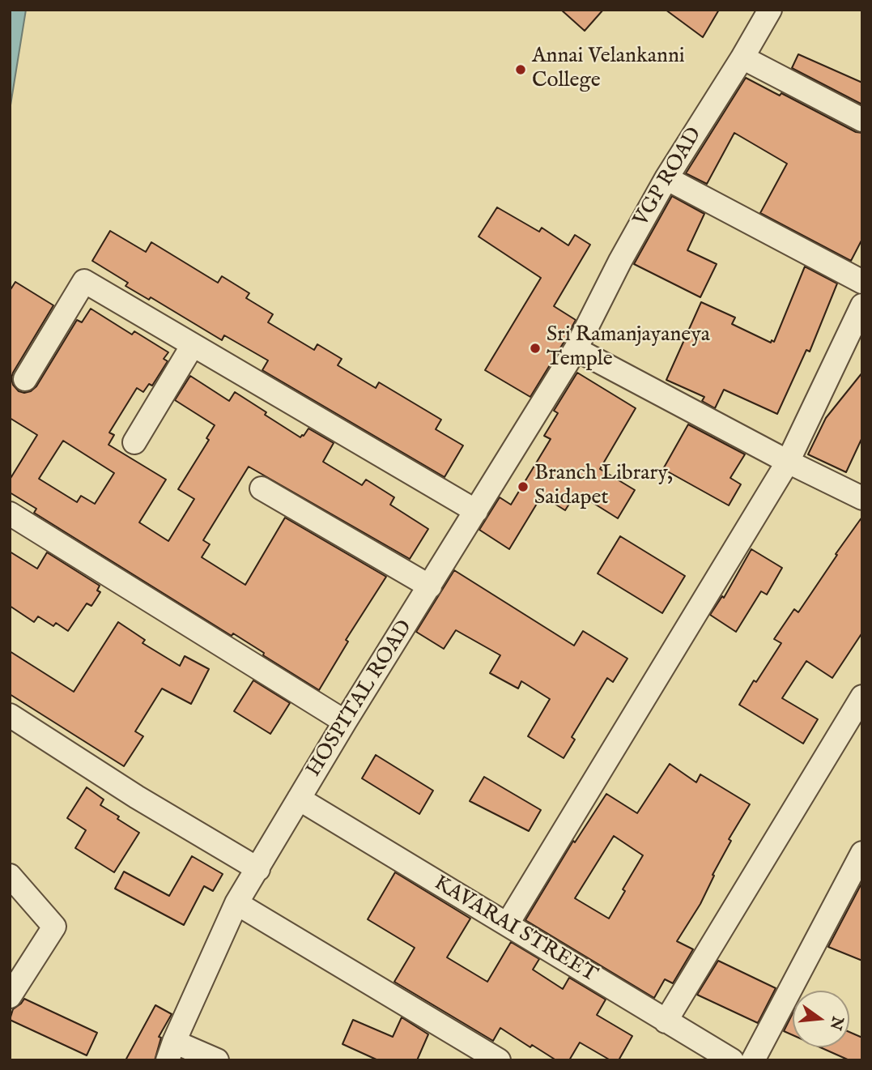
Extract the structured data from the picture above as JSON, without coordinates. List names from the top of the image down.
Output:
{
  "streets": {
    "street": ["VGP ROAD", "HOSPITAL ROAD", "KAVARAI STREET"]
  },
  "crossings": [
    ["VGP ROAD", "HOSPITAL ROAD"],
    ["HOSPITAL ROAD", "KAVARAI STREET"]
  ],
  "places": ["Annai Velankanni College", "Sri Ramanjayaneya Temple", "Branch Library, Saidapet"],
  "north": "right"
}
